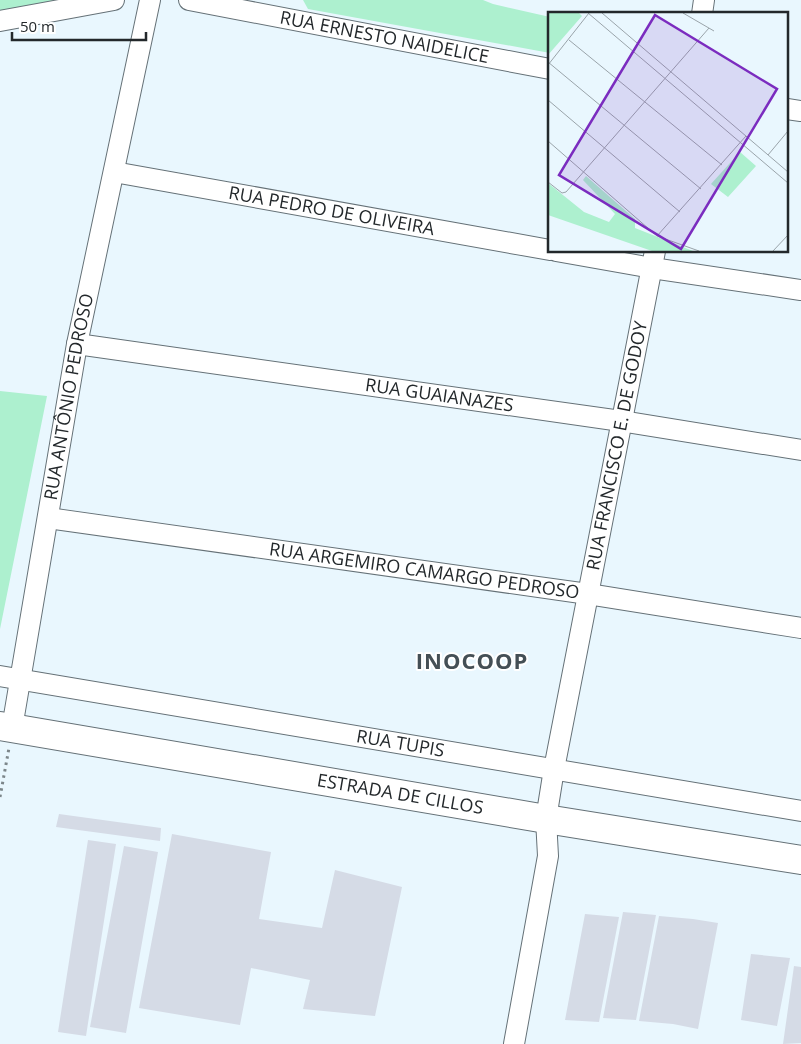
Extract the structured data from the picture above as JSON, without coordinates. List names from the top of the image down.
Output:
{
  "streets": {
    "main road": ["ESTRADA DE CILLOS"],
    "street": [
      "RUA ERNESTO NAIDELICE",
      "RUA PEDRO DE OLIVEIRA",
      "RUA GUAIANAZES",
      "RUA ANTÔNIO PEDROSO",
      "RUA FRANCISCO E. DE GODOY",
      "RUA ARGEMIRO CAMARGO PEDROSO",
      "RUA TUPIS"
    ]
  },
  "crossings": [
    ["RUA PEDRO DE OLIVEIRA", "RUA ANTÔNIO PEDROSO"],
    ["RUA GUAIANAZES", "RUA ANTÔNIO PEDROSO"],
    ["RUA GUAIANAZES", "RUA FRANCISCO E. DE GODOY"],
    ["RUA ANTÔNIO PEDROSO", "RUA ARGEMIRO CAMARGO PEDROSO"],
    ["RUA ANTÔNIO PEDROSO", "RUA TUPIS"],
    ["RUA ANTÔNIO PEDROSO", "ESTRADA DE CILLOS"],
    ["RUA FRANCISCO E. DE GODOY", "RUA ARGEMIRO CAMARGO PEDROSO"],
    ["RUA FRANCISCO E. DE GODOY", "RUA TUPIS"],
    ["RUA FRANCISCO E. DE GODOY", "ESTRADA DE CILLOS"]
  ],
  "districts": ["INOCOOP"],
  "scale_bar": "50 m"
}
